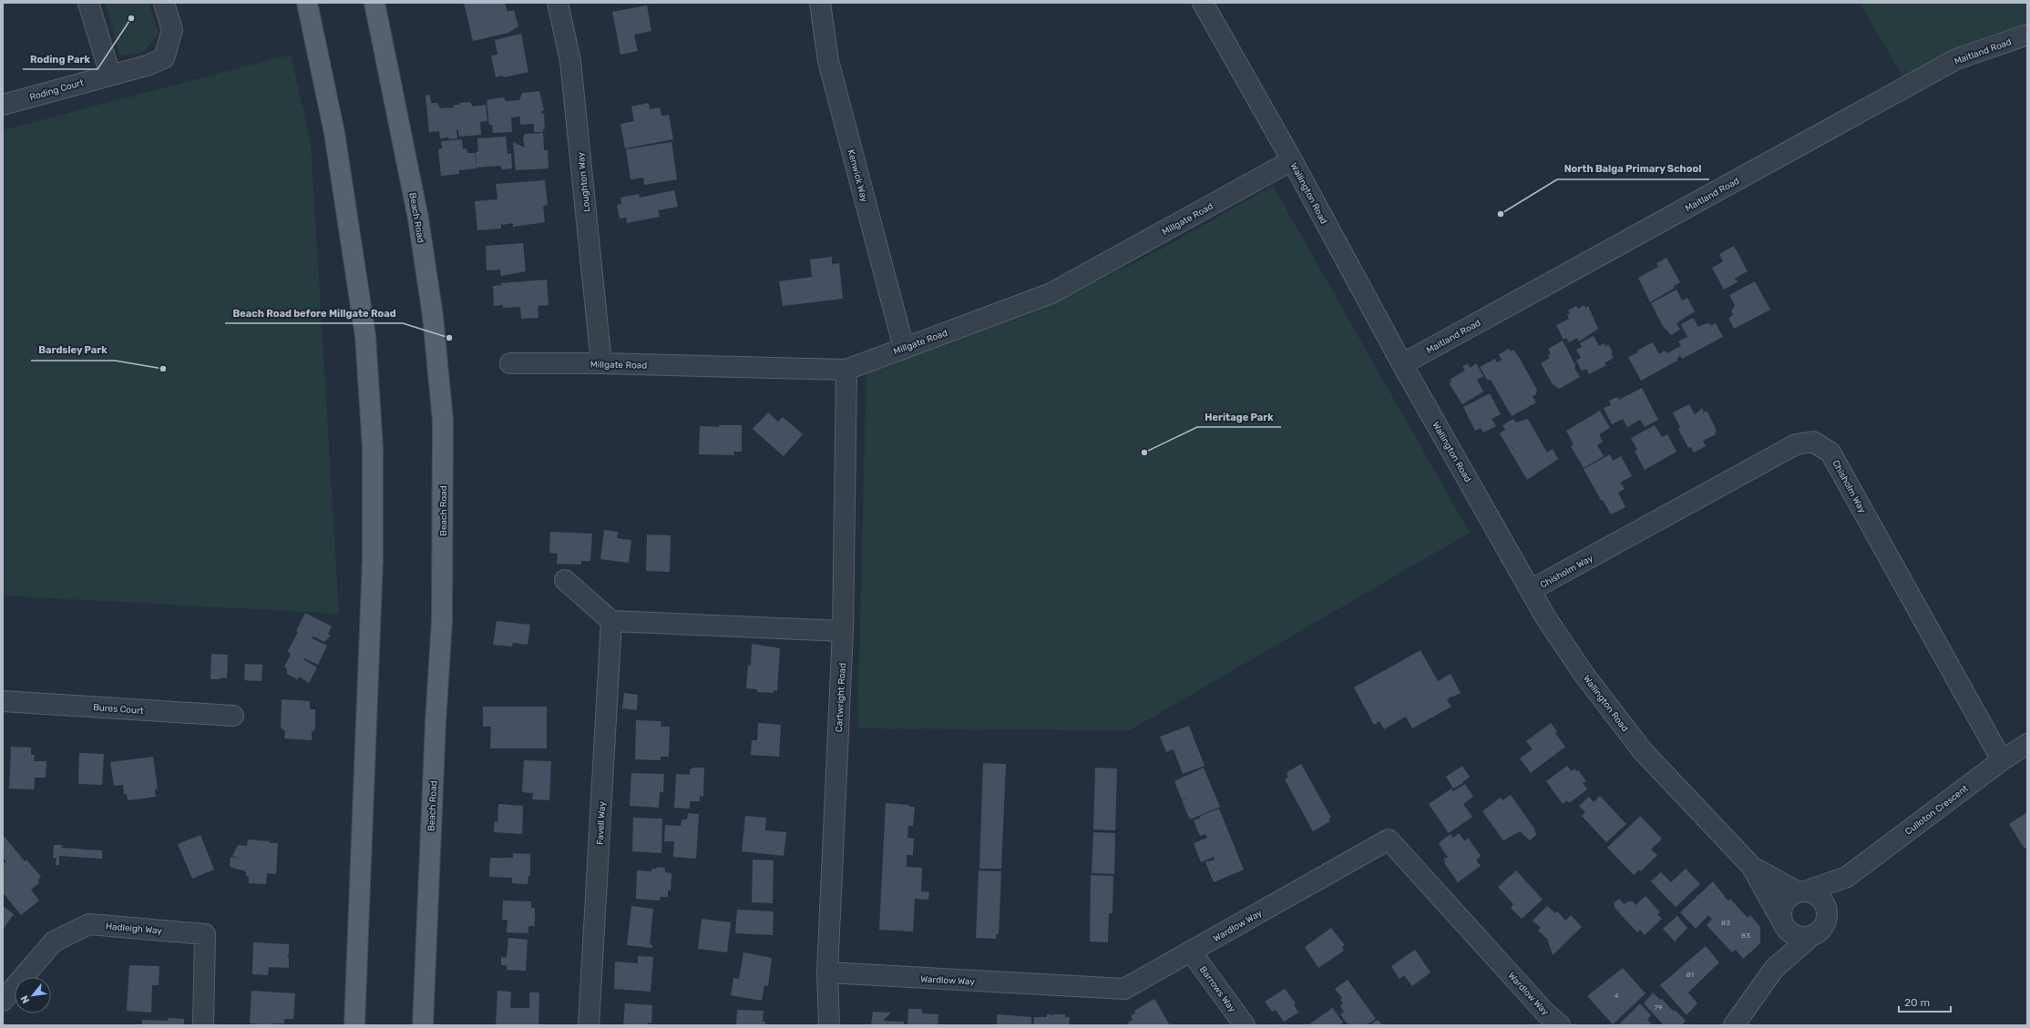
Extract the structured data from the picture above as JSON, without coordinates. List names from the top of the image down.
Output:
{
  "streets": {
    "main road": ["Beach Road"],
    "street": [
      "Maitland Road",
      "Roding Court",
      "Kenwick Way",
      "Loughton Way",
      "Wallington Road",
      "Millgate Road",
      "Chisholm Way",
      "Cartwright Road",
      "Bures Court",
      "Culloton Crescent",
      "Favell Way",
      "Wardlow Way",
      "Hadleigh Way",
      "Barrows Way"
    ]
  },
  "crossings": [
    ["Maitland Road", "Wallington Road"],
    ["Kenwick Way", "Millgate Road"],
    ["Loughton Way", "Millgate Road"],
    ["Wallington Road", "Millgate Road"],
    ["Wallington Road", "Chisholm Way"],
    ["Wallington Road", "Culloton Crescent"],
    ["Millgate Road", "Cartwright Road"],
    ["Chisholm Way", "Culloton Crescent"],
    ["Cartwright Road", "Wardlow Way"],
    ["Wardlow Way", "Barrows Way"]
  ],
  "places": [
    "Roding Park",
    "North Balga Primary School",
    "Beach Road before Millgate Road",
    "Bardsley Park",
    "Heritage Park"
  ],
  "house_numbers": [
    "83",
    "83",
    "81",
    "4",
    "79"
  ],
  "scale_bar": "20 m",
  "north": "bottom left"
}
